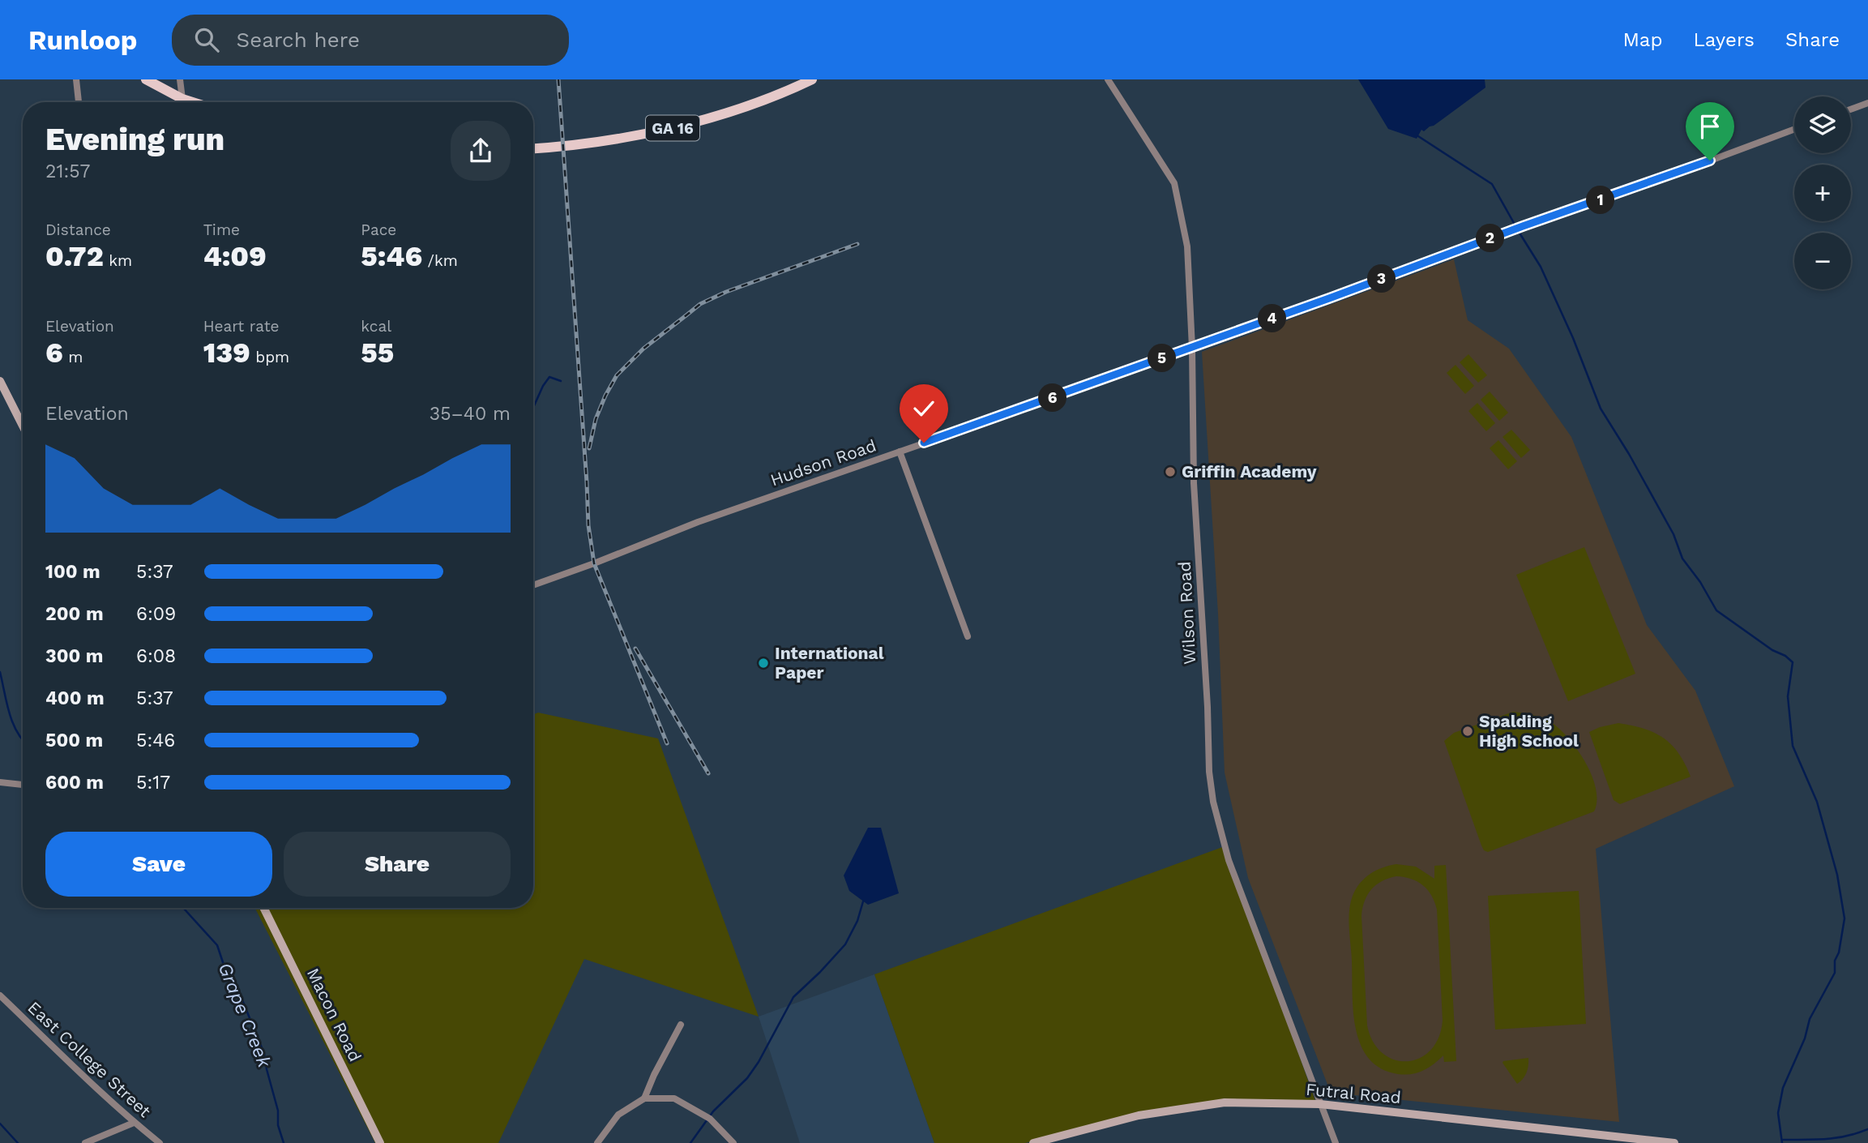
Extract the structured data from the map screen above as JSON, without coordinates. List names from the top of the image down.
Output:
{
  "streets": {
    "main road": ["GA 16"],
    "street": [
      "Hudson Road",
      "Wilson Road",
      "Macon Road",
      "East College Street",
      "Futral Road"
    ]
  },
  "crossings": [
    ["Hudson Road", "Wilson Road"],
    ["Wilson Road", "Futral Road"]
  ],
  "water": ["Grape Creek"],
  "places": ["Griffin Academy", "International Paper", "Spalding High School"],
  "page": {
    "header": "Runloop",
    "search": "Search here",
    "nav": ["Map", "Layers", "Share"],
    "map_buttons": ["+", "−"],
    "heading": ["Evening run", "21:57"],
    "pins": [
      "1",
      "2",
      "3",
      "4",
      "5",
      "6"
    ],
    "stats": [
      ["Distance", "0.72 km"],
      ["Time", "4:09"],
      ["Pace", "5:46 /km"],
      ["Elevation", "6 m"],
      ["Heart rate", "139 bpm"],
      ["kcal", "55"]
    ],
    "chart": ["Elevation", "35–40 m"],
    "list": [
      {
        "name": "100 m",
        "note": "5:37"
      },
      {
        "name": "200 m",
        "note": "6:09"
      },
      {
        "name": "300 m",
        "note": "6:08"
      },
      {
        "name": "400 m",
        "note": "5:37"
      },
      {
        "name": "500 m",
        "note": "5:46"
      },
      {
        "name": "600 m",
        "note": "5:17"
      }
    ],
    "buttons": ["Save", "Share"]
  }
}
